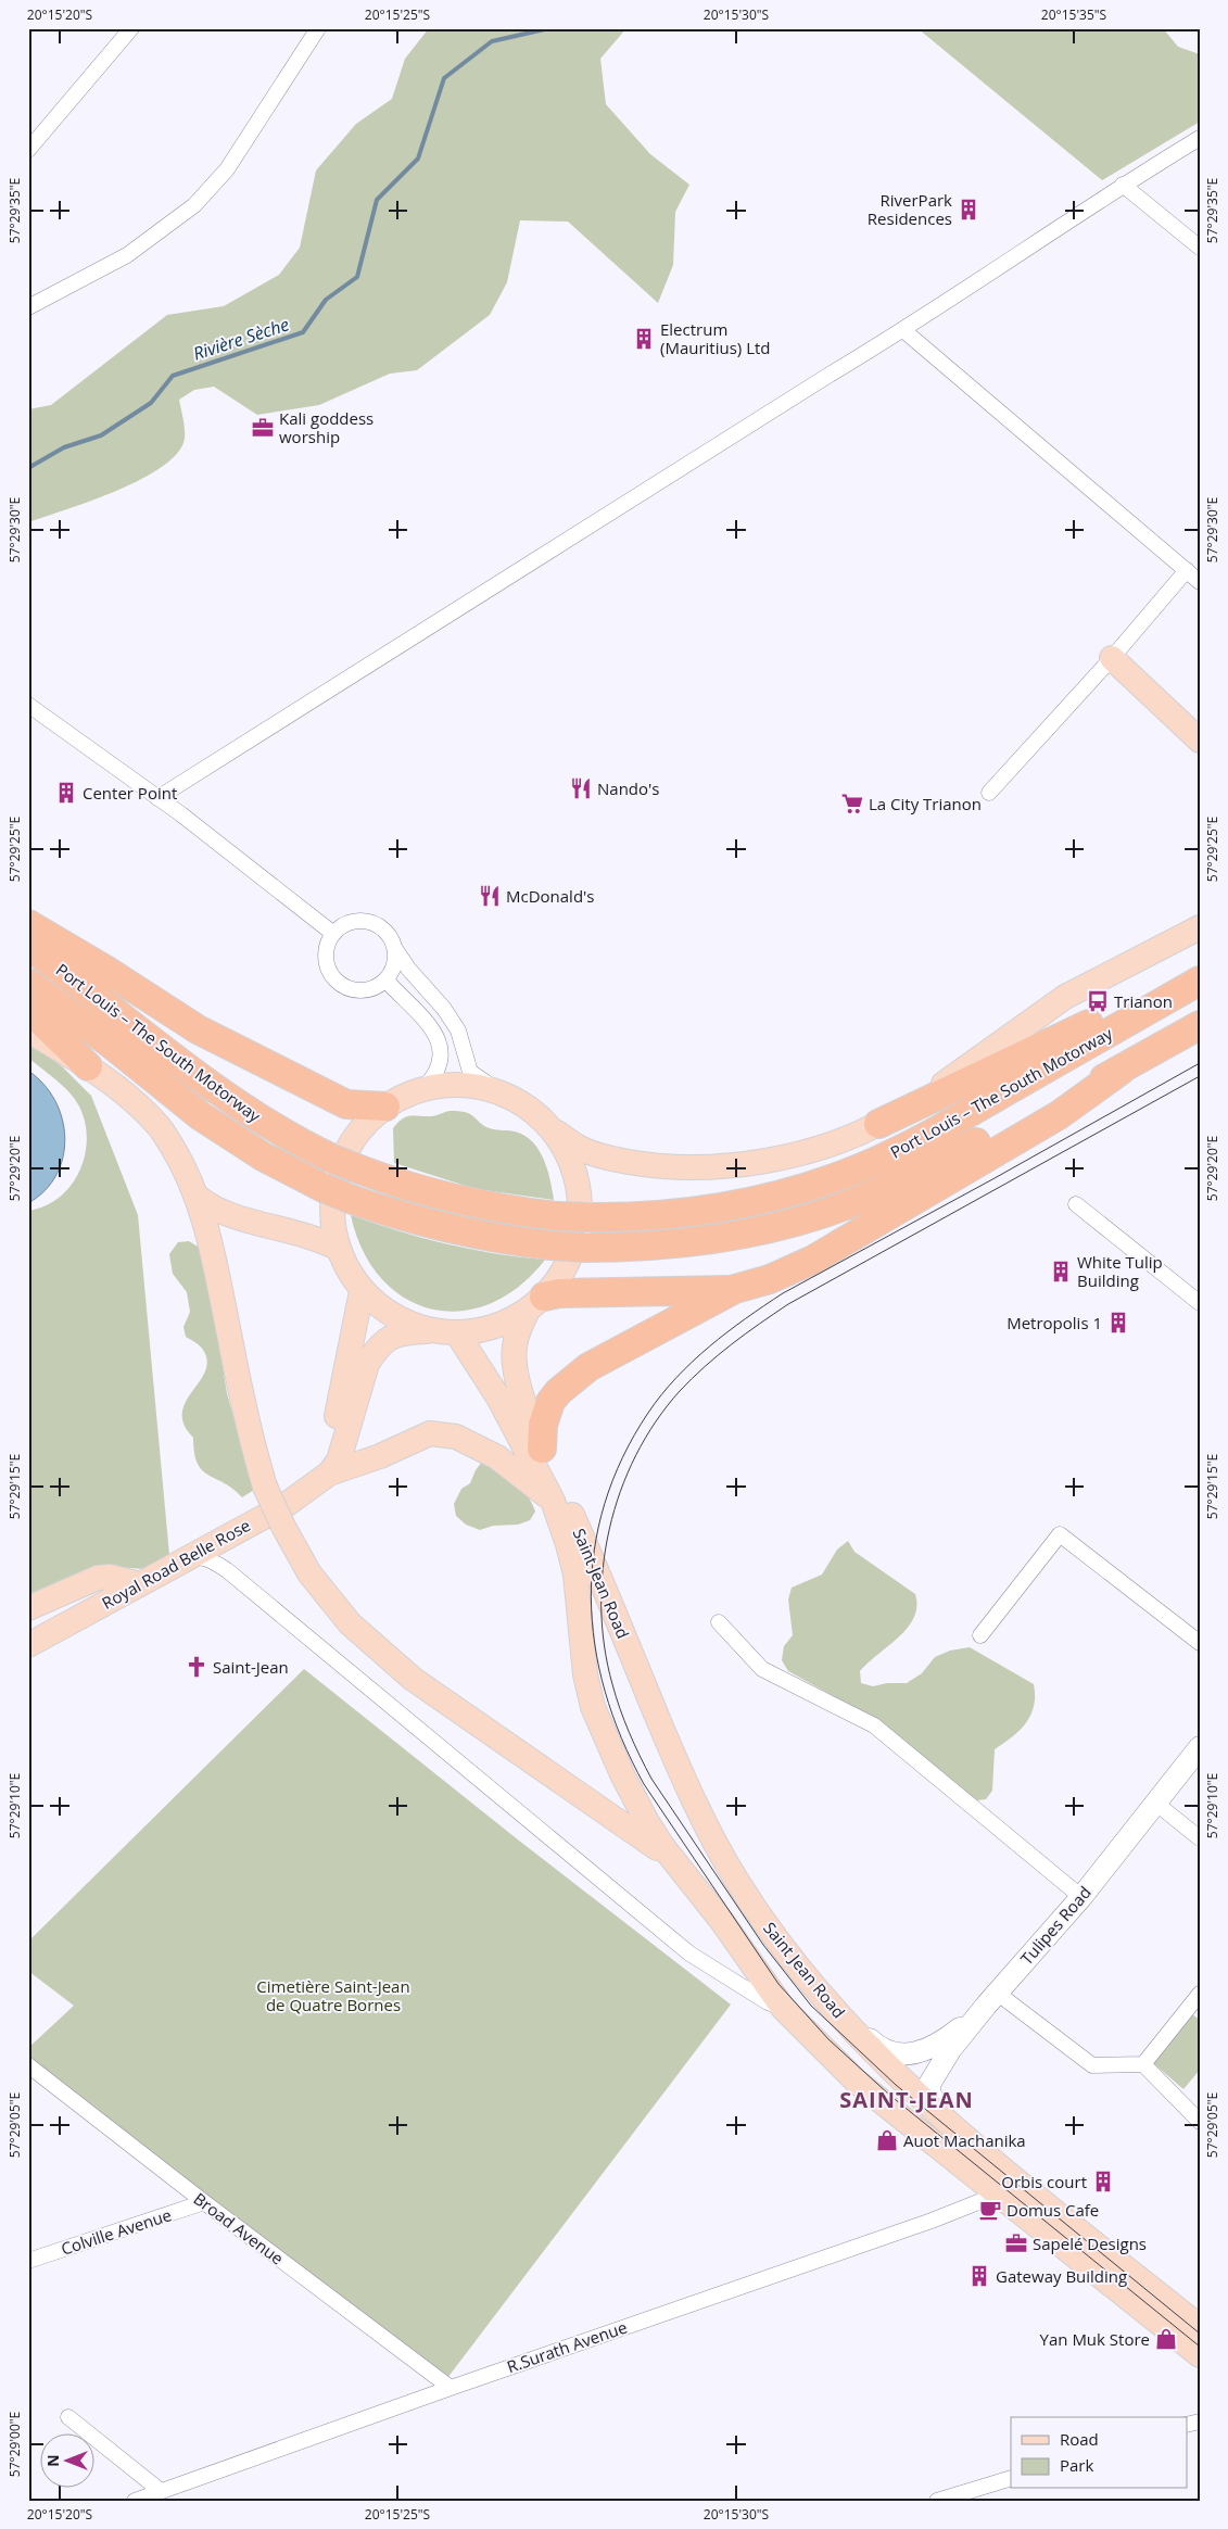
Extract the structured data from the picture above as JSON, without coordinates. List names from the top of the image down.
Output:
{
  "streets": {
    "highway": ["Port Louis – The South Motorway"],
    "main road": ["Royal Road Belle Rose", "Saint Jean Road", "Tulipes Road"],
    "street": ["Broad Avenue", "Colville Avenue", "R.Surath Avenue"]
  },
  "crossings": [
    ["Saint Jean Road", "Tulipes Road"],
    ["Broad Avenue", "Colville Avenue"],
    ["Broad Avenue", "R.Surath Avenue"]
  ],
  "districts": ["SAINT-JEAN"],
  "water": ["Rivière Sèche"],
  "parks": ["Cimetière Saint-Jean de Quatre Bornes"],
  "places": {
    "building": [
      "RiverPark Residences",
      "Electrum (Mauritius) Ltd",
      "Center Point",
      "White Tulip Building",
      "Metropolis 1",
      "Orbis court",
      "Gateway Building"
    ],
    "office": ["Kali goddess worship", "Sapelé Designs"],
    "restaurant": ["Nando's", "McDonald's"],
    "supermarket": ["La City Trianon"],
    "bus stop": ["Trianon"],
    "church": ["Saint-Jean"],
    "shop": ["Auot Machanika", "Yan Muk Store"],
    "cafe": ["Domus Cafe"]
  },
  "legend": ["Road", "Park"],
  "north": "left",
  "coordinates": [
    "20°15'20\"S",
    "20°15'25\"S",
    "20°15'30\"S",
    "20°15'35\"S",
    "57°29'35\"E",
    "57°29'30\"E",
    "57°29'25\"E",
    "57°29'20\"E",
    "57°29'15\"E",
    "57°29'10\"E",
    "57°29'05\"E",
    "57°29'00\"E"
  ]
}
